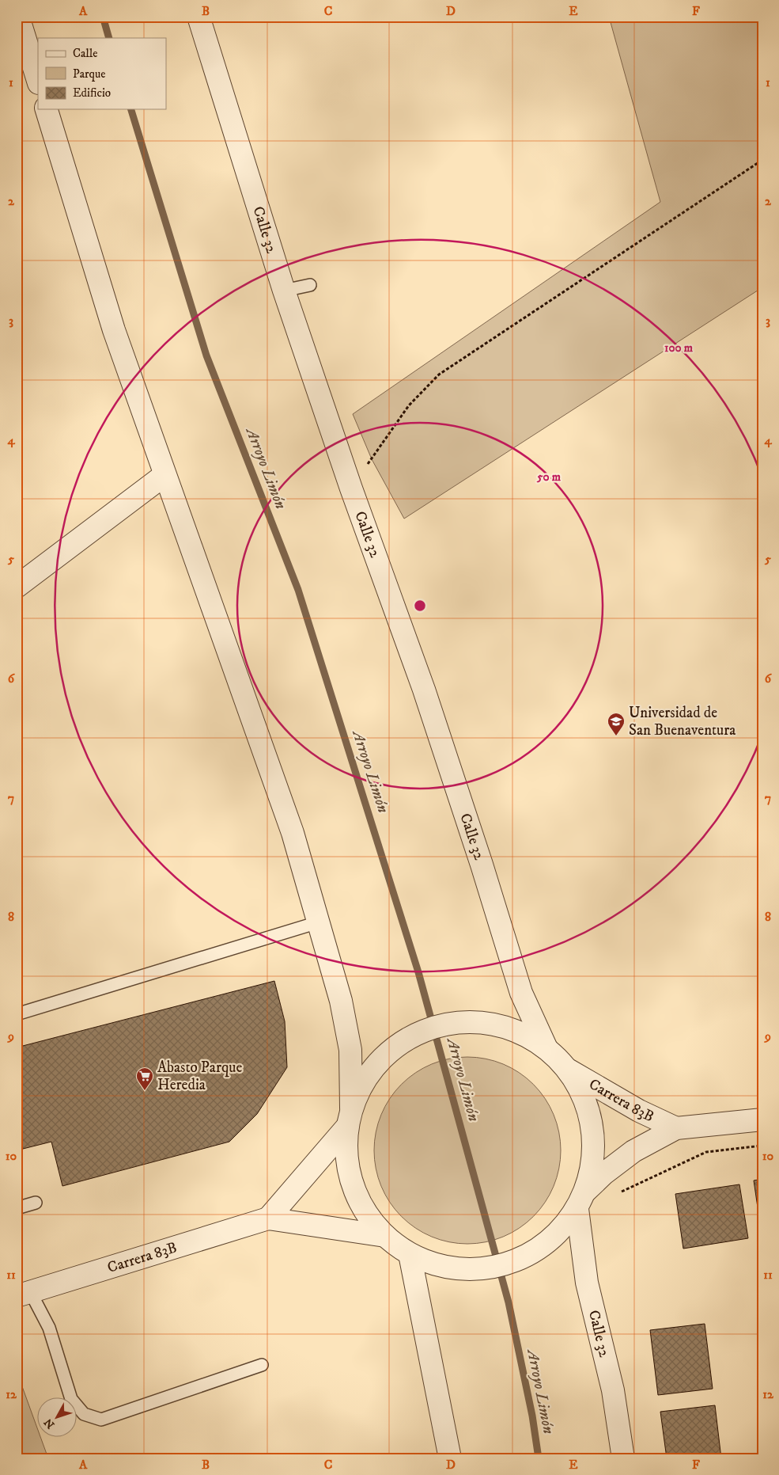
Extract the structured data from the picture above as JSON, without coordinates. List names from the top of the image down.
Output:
{
  "streets": {
    "street": ["Calle 32", "Carrera 83B"]
  },
  "crossings": [
    ["Calle 32", "Carrera 83B"]
  ],
  "water": ["Arroyo Limón"],
  "places": {
    "school or university": ["Universidad de San Buenaventura"],
    "supermarket": ["Abasto Parque Heredia"]
  },
  "legend": ["Calle", "Parque", "Edificio"],
  "north": "bottom left",
  "grid": {
    "columns": [
      "A",
      "B",
      "C",
      "D",
      "E",
      "F"
    ],
    "rows": [
      "1",
      "2",
      "3",
      "4",
      "5",
      "6",
      "7",
      "8",
      "9",
      "10",
      "11",
      "12"
    ]
  },
  "rings": ["100 m", "50 m"]
}
